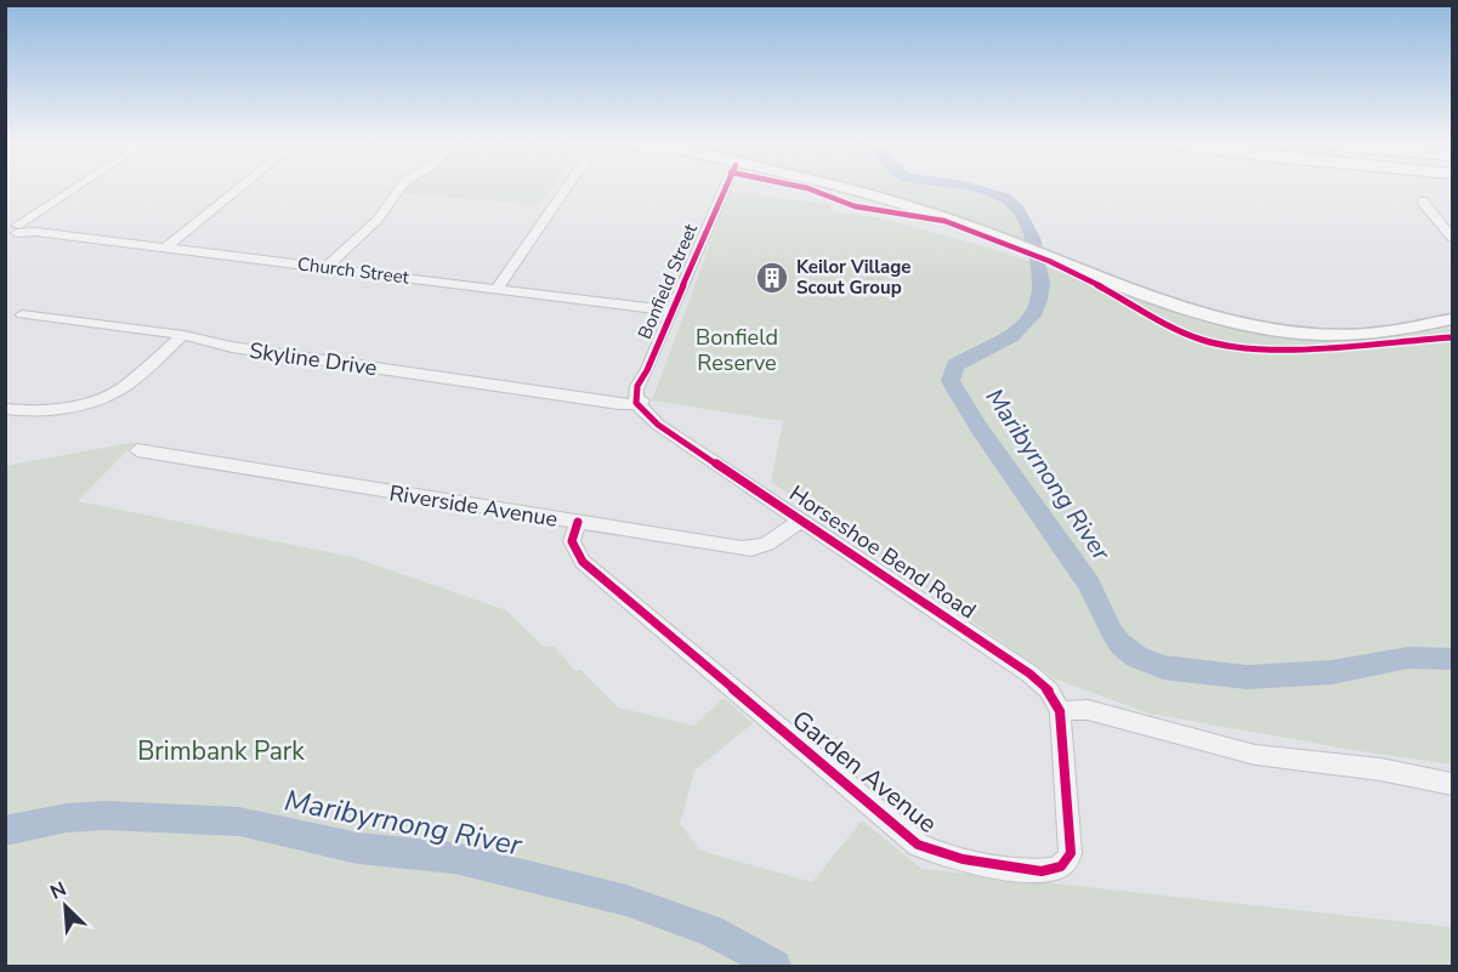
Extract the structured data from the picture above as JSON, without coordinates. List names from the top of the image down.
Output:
{
  "streets": {
    "street": [
      "Church Street",
      "Bonfield Street",
      "Skyline Drive",
      "Riverside Avenue",
      "Horseshoe Bend Road",
      "Garden Avenue"
    ]
  },
  "crossings": [
    ["Church Street", "Bonfield Street"],
    ["Bonfield Street", "Skyline Drive"],
    ["Bonfield Street", "Horseshoe Bend Road"],
    ["Skyline Drive", "Horseshoe Bend Road"],
    ["Riverside Avenue", "Horseshoe Bend Road"],
    ["Riverside Avenue", "Garden Avenue"],
    ["Horseshoe Bend Road", "Garden Avenue"]
  ],
  "water": ["Maribyrnong River"],
  "parks": ["Bonfield Reserve", "Brimbank Park"],
  "places": {
    "building": ["Keilor Village Scout Group"]
  },
  "north": "top left"
}
